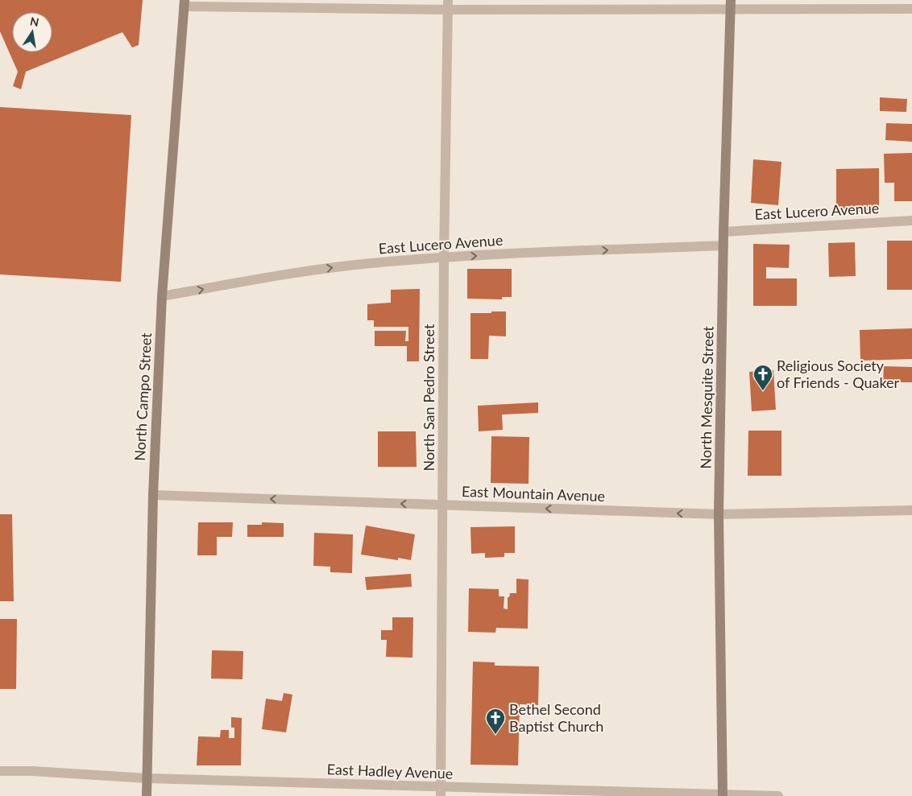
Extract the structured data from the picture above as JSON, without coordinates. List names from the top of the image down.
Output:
{
  "streets": {
    "street": [
      "East Lucero Avenue",
      "North Campo Street",
      "North San Pedro Street",
      "North Mesquite Street",
      "East Mountain Avenue",
      "East Hadley Avenue"
    ]
  },
  "crossings": [
    ["East Lucero Avenue", "North Campo Street"],
    ["East Lucero Avenue", "North San Pedro Street"],
    ["East Lucero Avenue", "North Mesquite Street"],
    ["North Campo Street", "East Mountain Avenue"],
    ["North Campo Street", "East Hadley Avenue"],
    ["North San Pedro Street", "East Mountain Avenue"],
    ["North San Pedro Street", "East Hadley Avenue"],
    ["North Mesquite Street", "East Mountain Avenue"],
    ["North Mesquite Street", "East Hadley Avenue"]
  ],
  "one_way": ["East Lucero Avenue", "East Mountain Avenue"],
  "places": {
    "church": ["Religious Society of Friends - Quaker", "Bethel Second Baptist Church"]
  },
  "north": "top"
}
